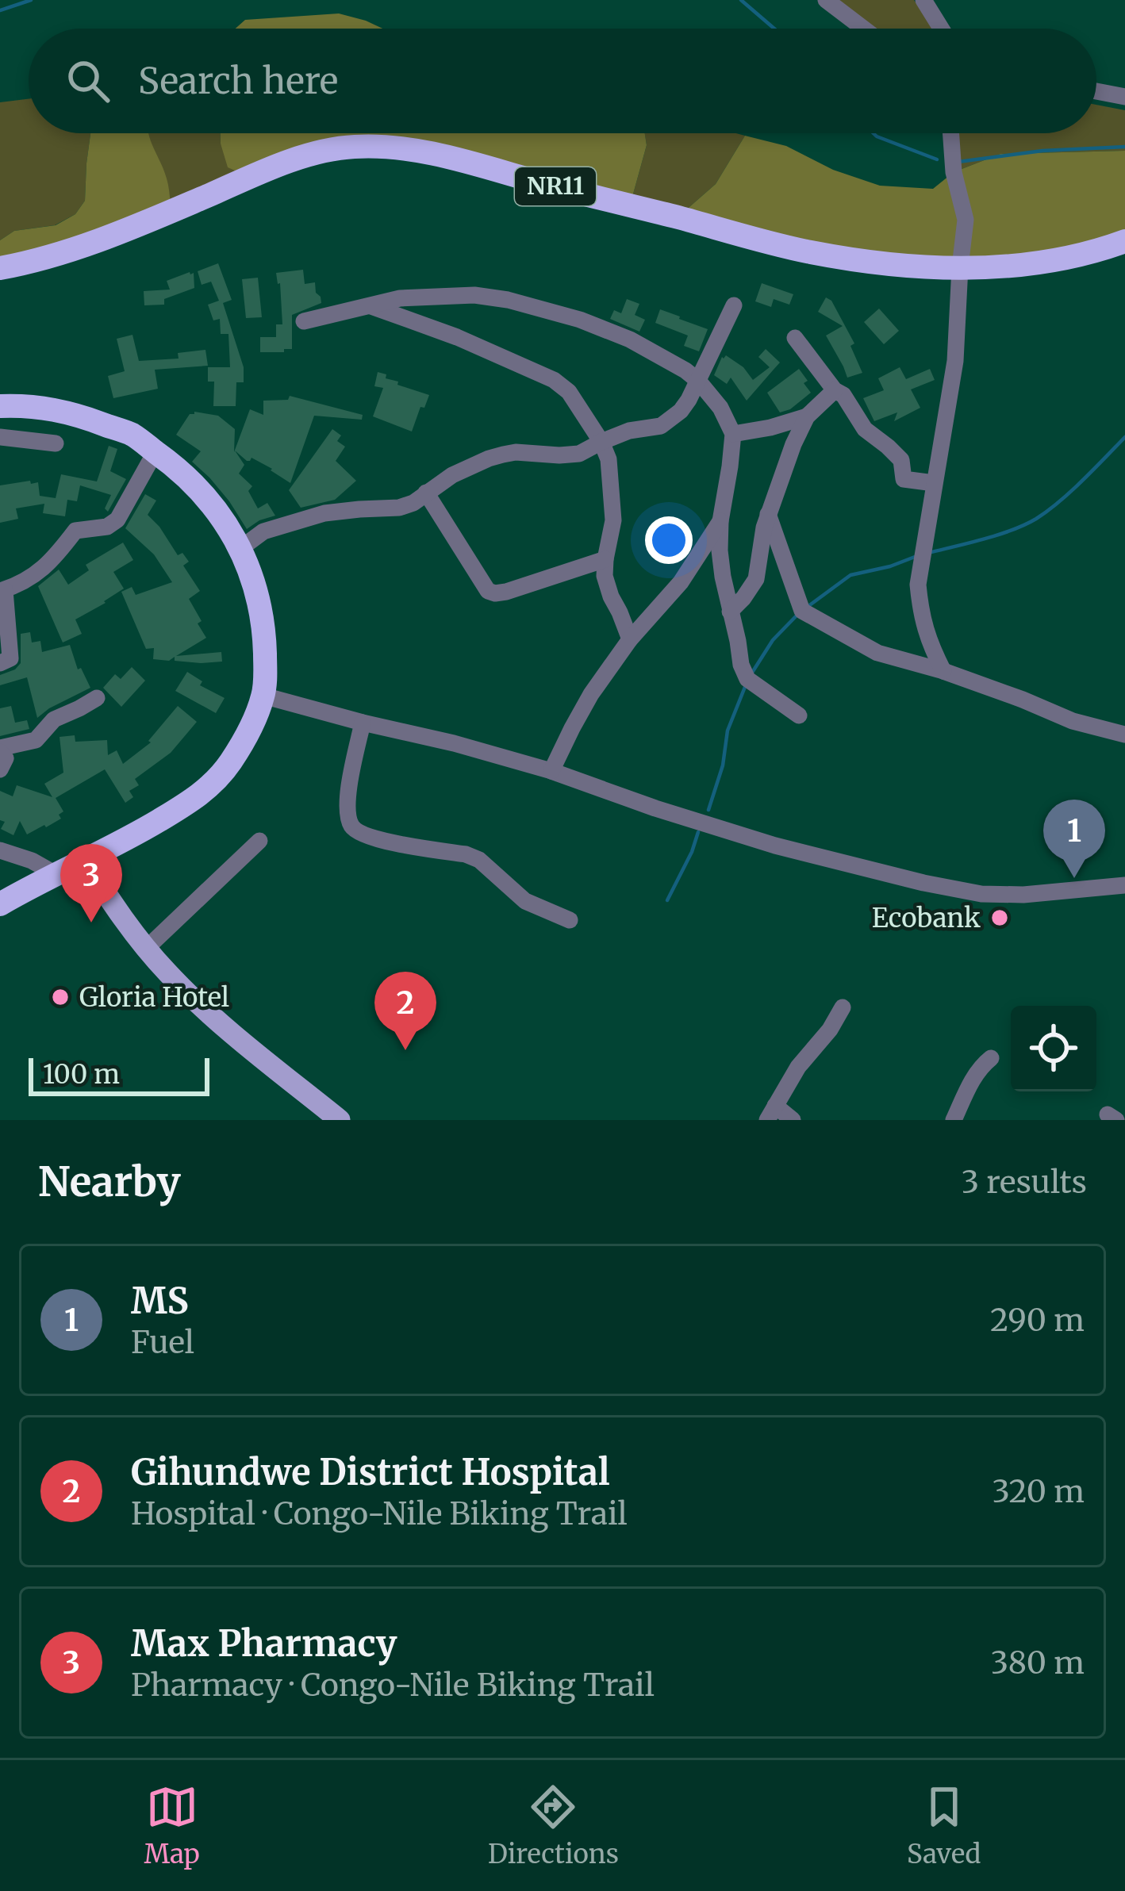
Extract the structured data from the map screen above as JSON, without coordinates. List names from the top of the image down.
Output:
{
  "streets": {
    "highway": ["NR11"]
  },
  "places": ["Ecobank", "Gloria Hotel"],
  "scale_bar": "100 m",
  "page": {
    "search": "Search here",
    "pins": ["1", "3", "2"],
    "scale": "100 m",
    "heading": ["Nearby", "3 results"],
    "list": [
      {
        "mark": "1",
        "name": "MS",
        "note": "Fuel",
        "value": "290 m"
      },
      {
        "mark": "2",
        "name": "Gihundwe District Hospital",
        "note": "Hospital · Congo-Nile Biking Trail",
        "value": "320 m"
      },
      {
        "mark": "3",
        "name": "Max Pharmacy",
        "note": "Pharmacy · Congo-Nile Biking Trail",
        "value": "380 m"
      }
    ],
    "nav": ["Map", "Directions", "Saved"]
  }
}
